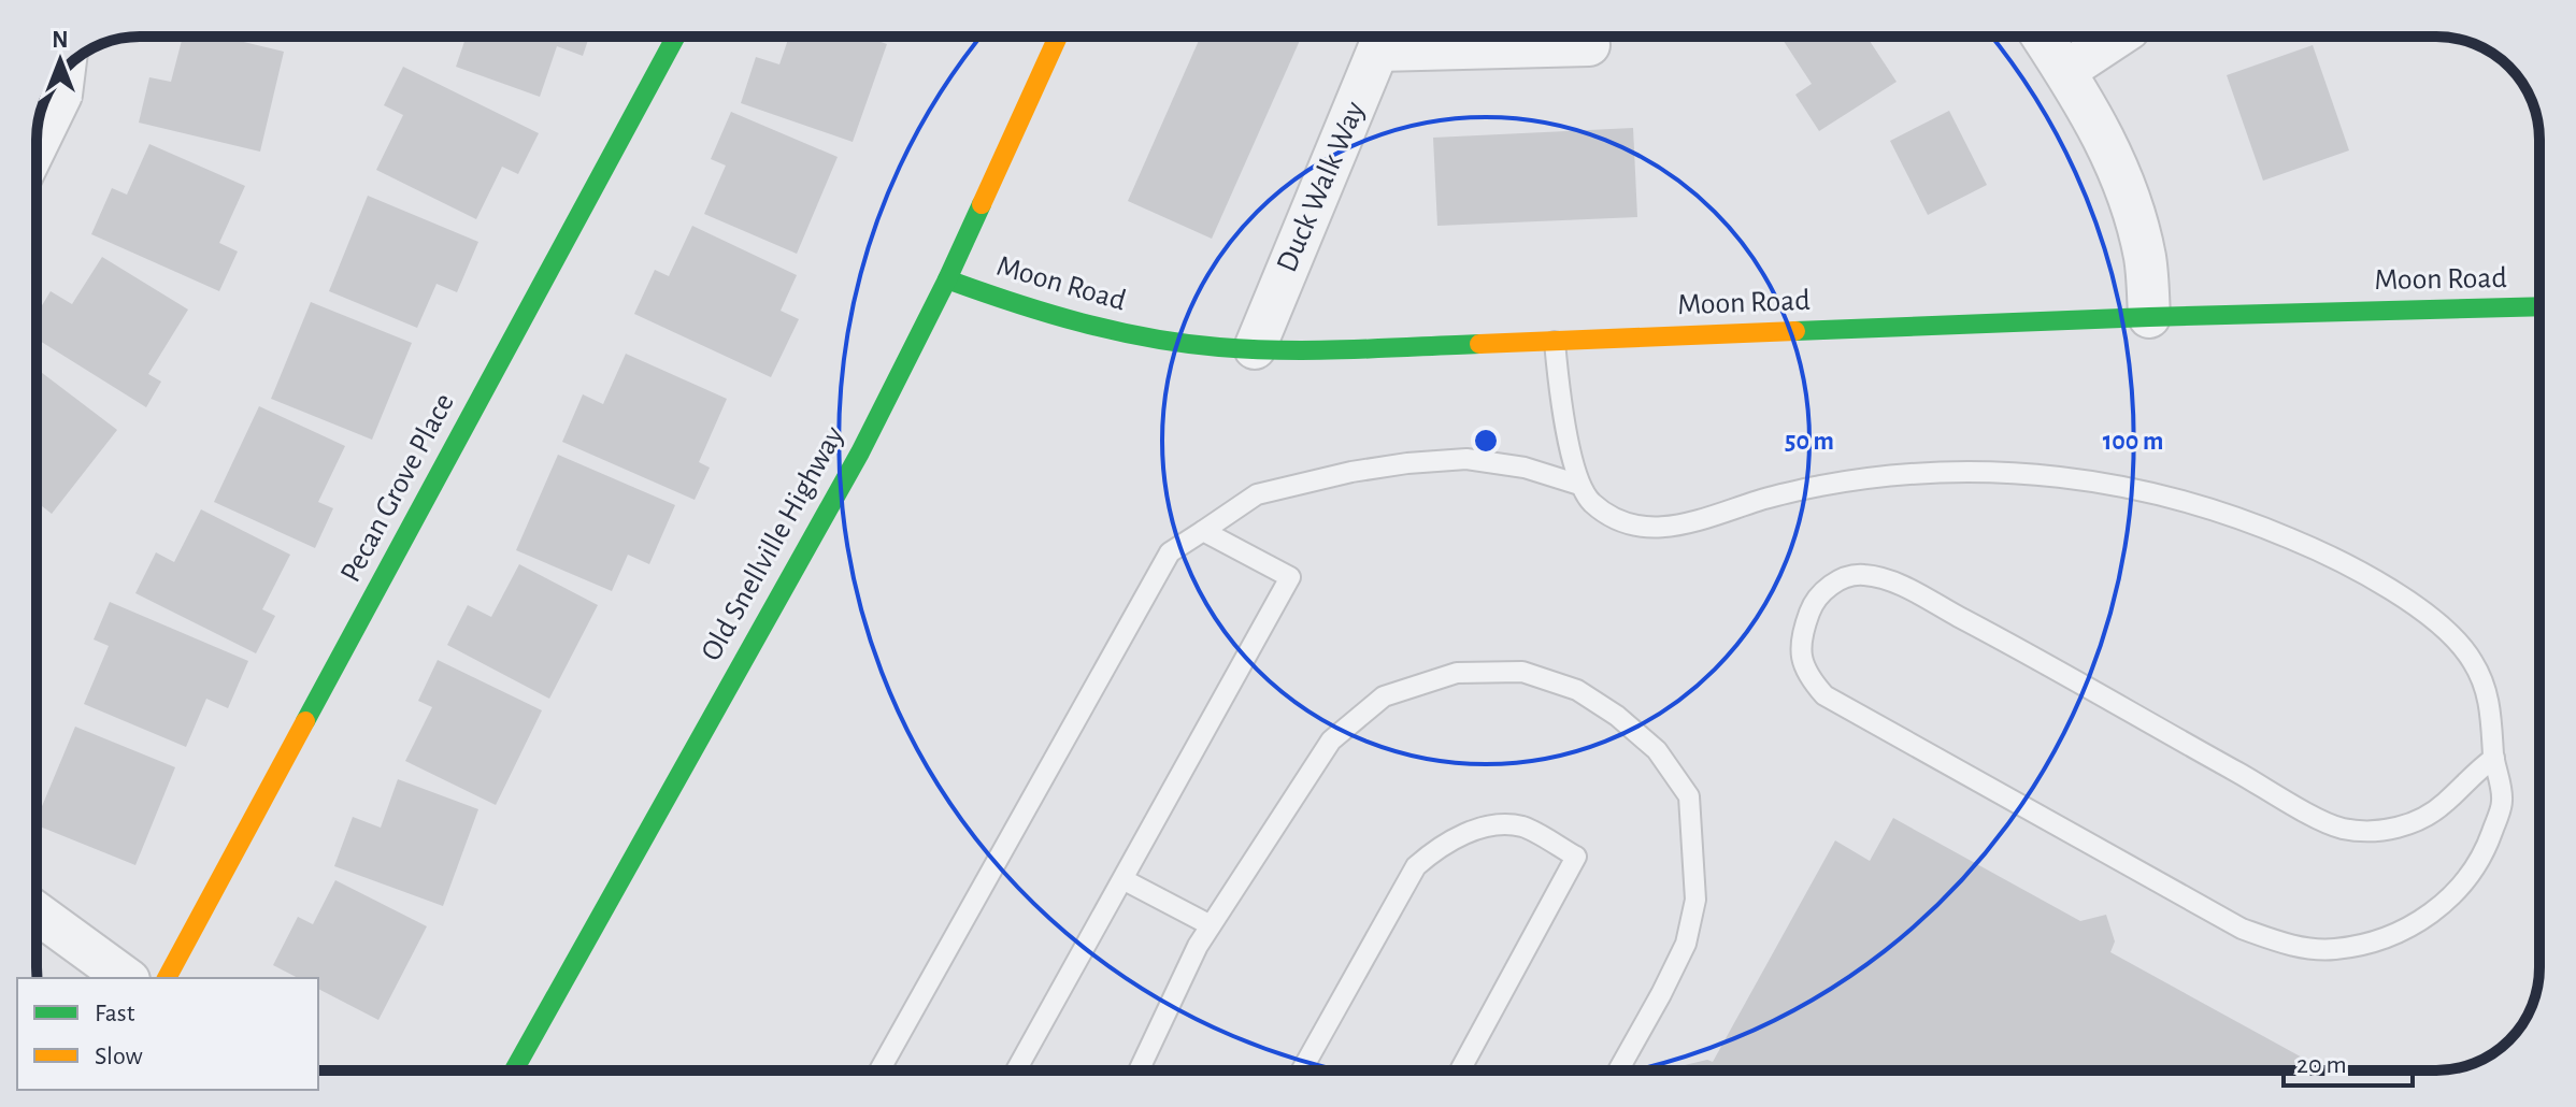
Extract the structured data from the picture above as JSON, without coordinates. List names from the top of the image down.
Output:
{
  "streets": {
    "street": [
      "Duck Walk Way",
      "Moon Road",
      "Pecan Grove Place",
      "Old Snellville Highway"
    ]
  },
  "crossings": [
    ["Duck Walk Way", "Moon Road"],
    ["Moon Road", "Old Snellville Highway"]
  ],
  "legend": ["Fast", "Slow"],
  "scale_bar": "20 m",
  "north": "top",
  "rings": ["50 m", "100 m"]
}
